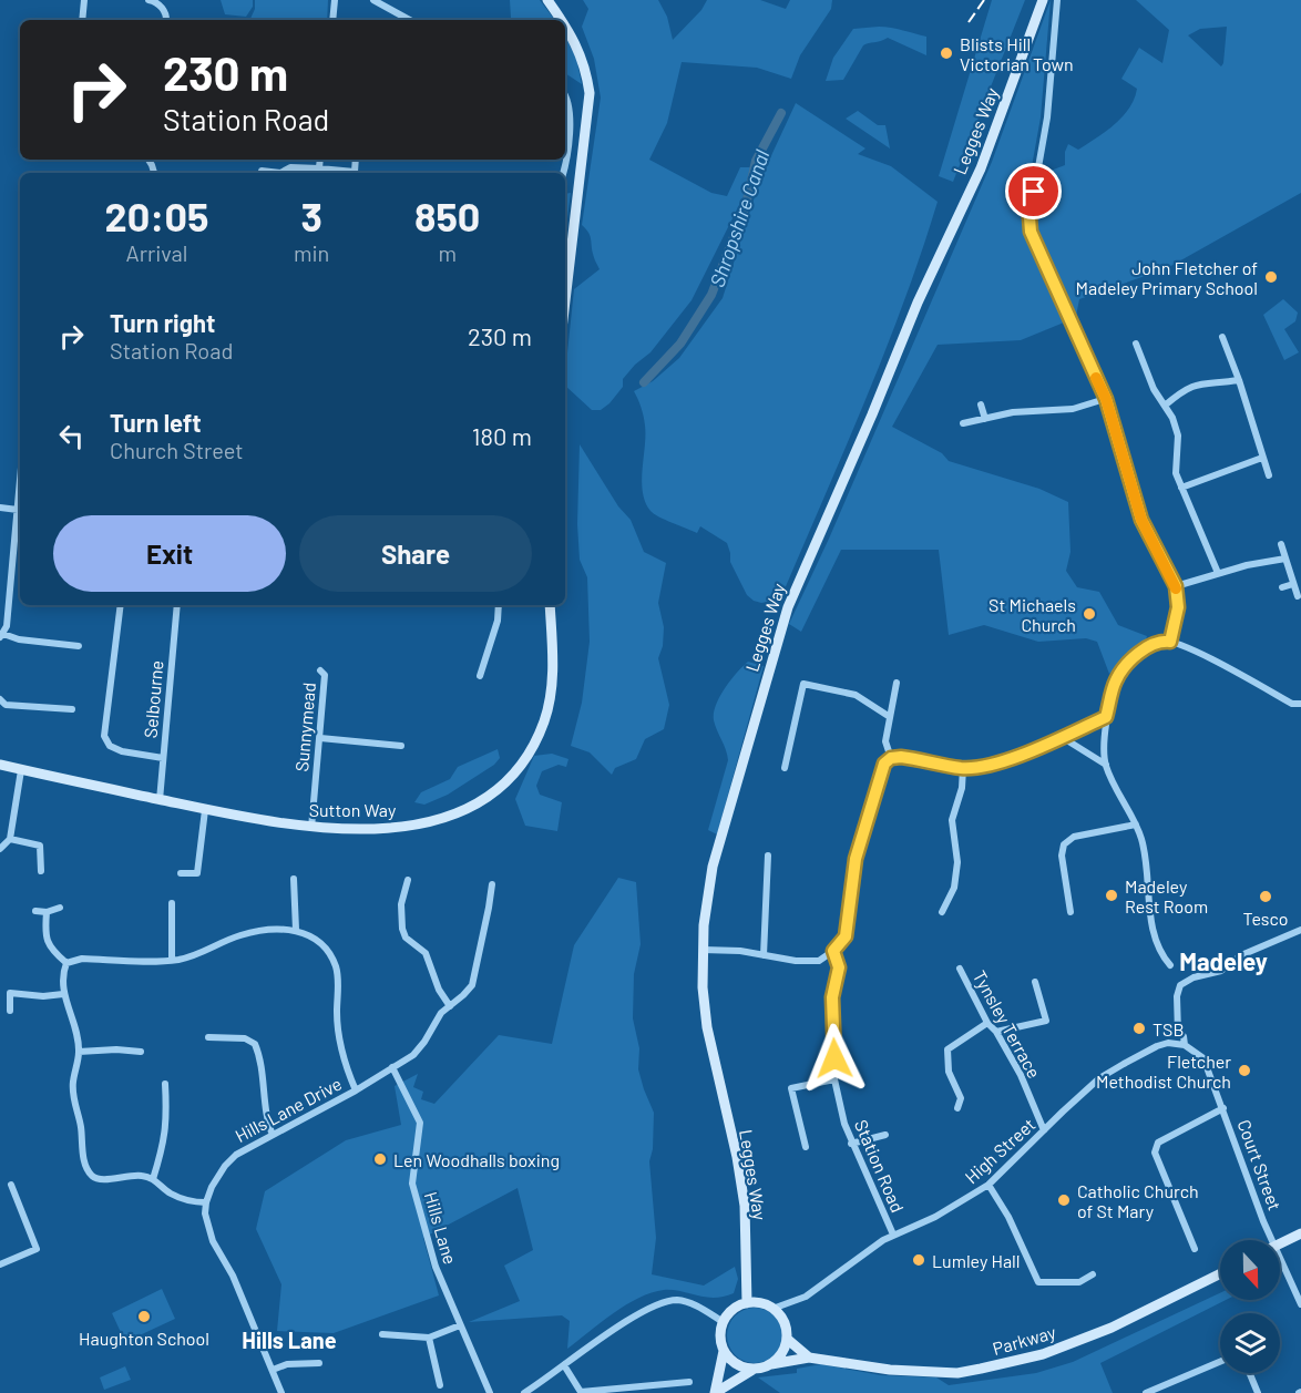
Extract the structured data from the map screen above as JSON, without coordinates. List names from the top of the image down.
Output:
{
  "streets": {
    "street": [
      "Legges Way",
      "Selbourne",
      "Sunnymead",
      "Sutton Way",
      "Tynsley Terrace",
      "Hills Lane Drive",
      "High Street",
      "Court Street",
      "Station Road",
      "Hills Lane",
      "Parkway"
    ]
  },
  "crossings": [
    ["Legges Way", "High Street"],
    ["Legges Way", "Parkway"],
    ["Selbourne", "Sutton Way"],
    ["Sunnymead", "Sutton Way"],
    ["Tynsley Terrace", "High Street"],
    ["Hills Lane Drive", "Hills Lane"],
    ["High Street", "Court Street"],
    ["High Street", "Station Road"],
    ["High Street", "Parkway"]
  ],
  "districts": ["Madeley", "Hills Lane"],
  "water": ["Shropshire Canal"],
  "places": [
    "Blists Hill Victorian Town",
    "John Fletcher of Madeley Primary School",
    "St Michaels Church",
    "Madeley Rest Room",
    "Tesco",
    "TSB",
    "Fletcher Methodist Church",
    "Len Woodhalls boxing",
    "Catholic Church of St Mary",
    "Lumley Hall",
    "Haughton School"
  ],
  "north": "bottom",
  "page": {
    "turn": ["230 m", "Station Road"],
    "eta": [
      "20:05",
      "Arrival",
      "3",
      "min",
      "850",
      "m"
    ],
    "list": [
      {
        "name": "Turn right",
        "note": "Station Road",
        "value": "230 m"
      },
      {
        "name": "Turn left",
        "note": "Church Street",
        "value": "180 m"
      }
    ],
    "buttons": ["Exit", "Share"]
  }
}
